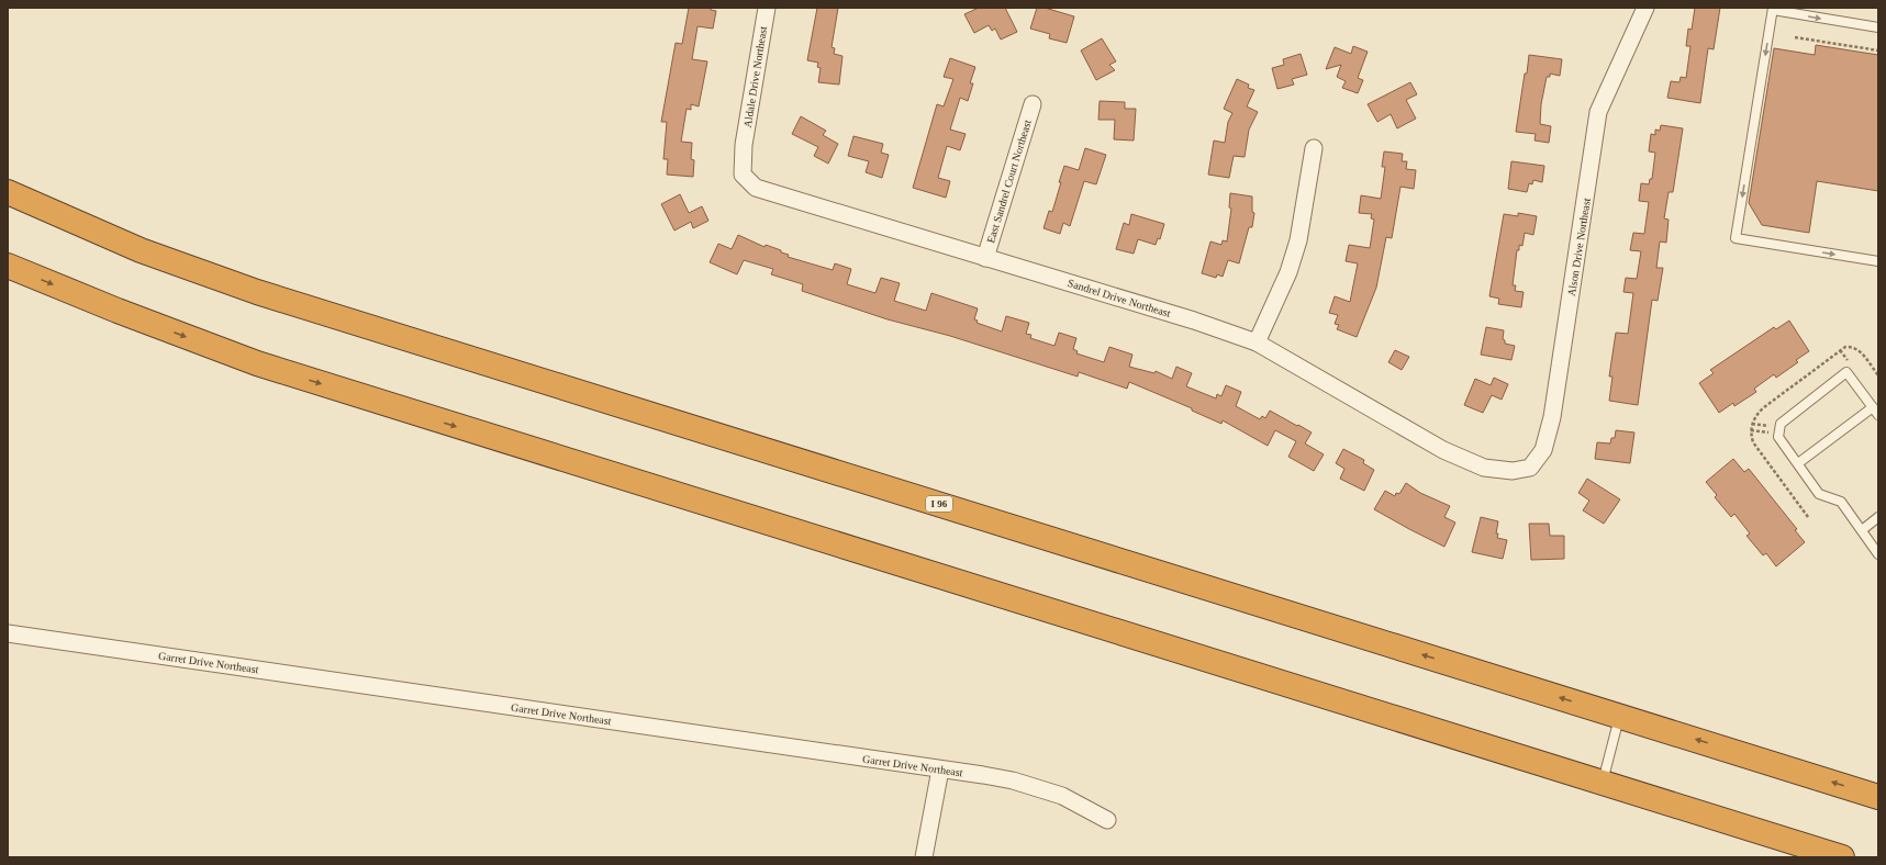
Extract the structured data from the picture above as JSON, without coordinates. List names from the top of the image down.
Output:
{
  "streets": {
    "highway": ["I 96"],
    "street": [
      "Aldale Drive Northeast",
      "East Sandrel Court Northeast",
      "Alson Drive Northeast",
      "Sandrel Drive Northeast",
      "Garret Drive Northeast"
    ]
  },
  "crossings": [
    ["Aldale Drive Northeast", "Sandrel Drive Northeast"],
    ["East Sandrel Court Northeast", "Sandrel Drive Northeast"],
    ["Alson Drive Northeast", "Sandrel Drive Northeast"]
  ]
}
